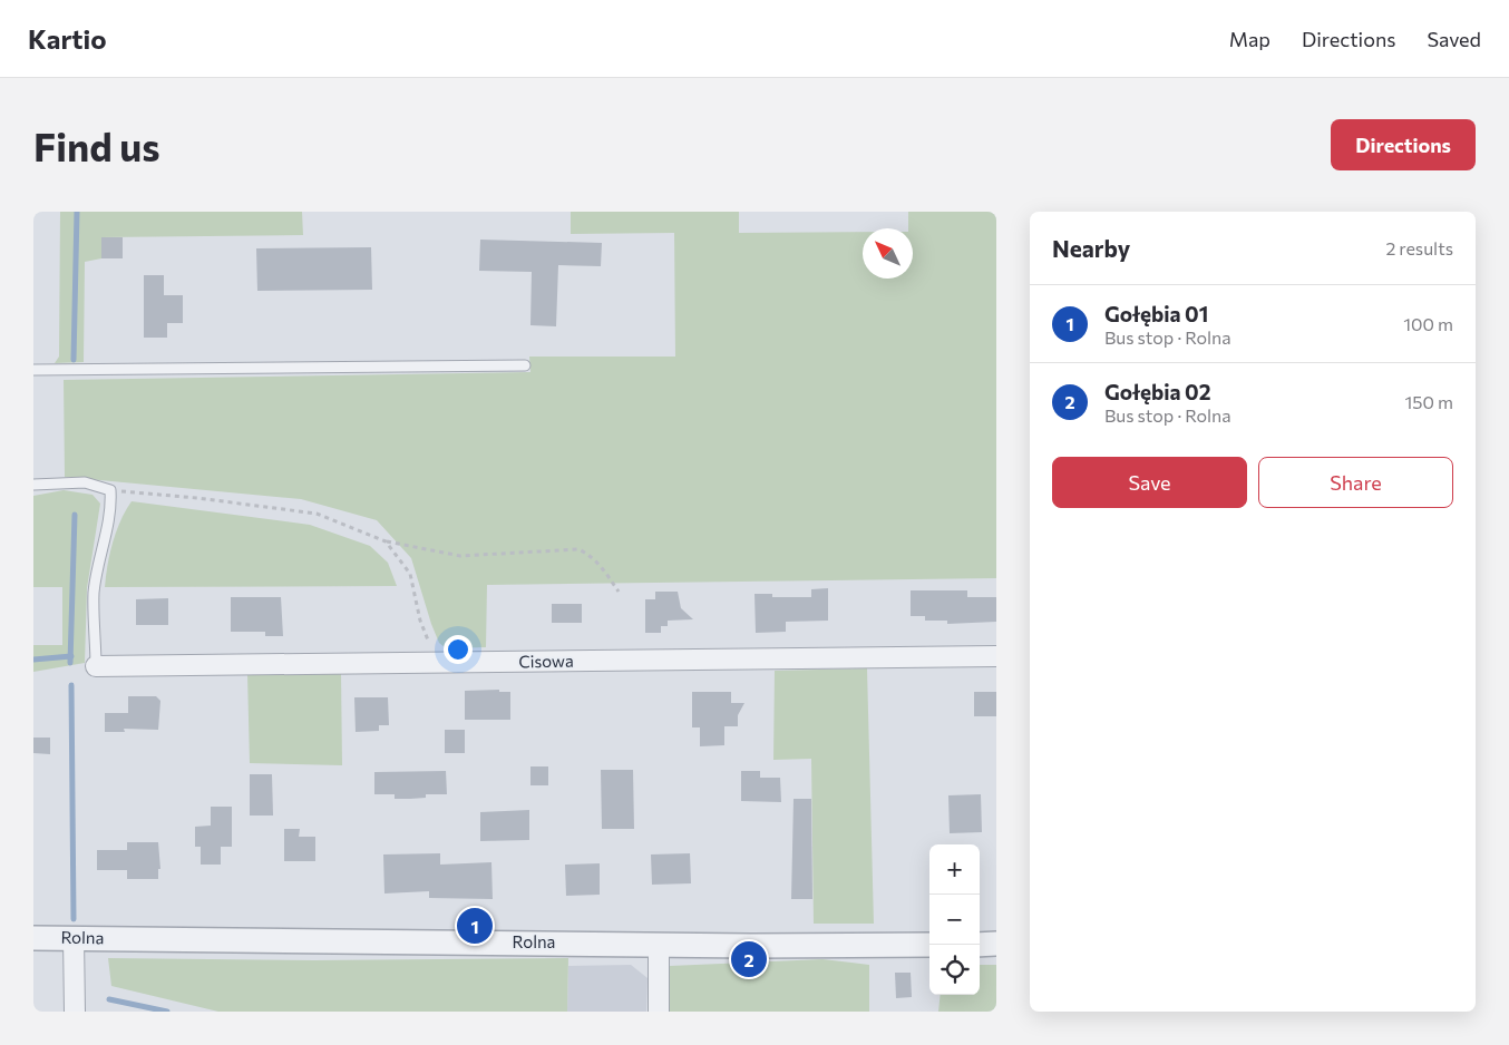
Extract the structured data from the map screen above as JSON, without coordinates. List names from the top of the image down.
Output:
{
  "streets": {
    "street": ["Cisowa", "Rolna"]
  },
  "north": "top left",
  "page": {
    "header": "Kartio",
    "nav": ["Map", "Directions", "Saved"],
    "buttons": [
      "Directions",
      ["Save", "Share"]
    ],
    "title": "Find us",
    "heading": ["Nearby", "2 results"],
    "list": [
      {
        "mark": "1",
        "name": "Gołębia 01",
        "note": "Bus stop · Rolna",
        "value": "100 m"
      },
      {
        "mark": "2",
        "name": "Gołębia 02",
        "note": "Bus stop · Rolna",
        "value": "150 m"
      }
    ],
    "map_buttons": ["+", "−"],
    "pins": ["1", "2"]
  }
}
